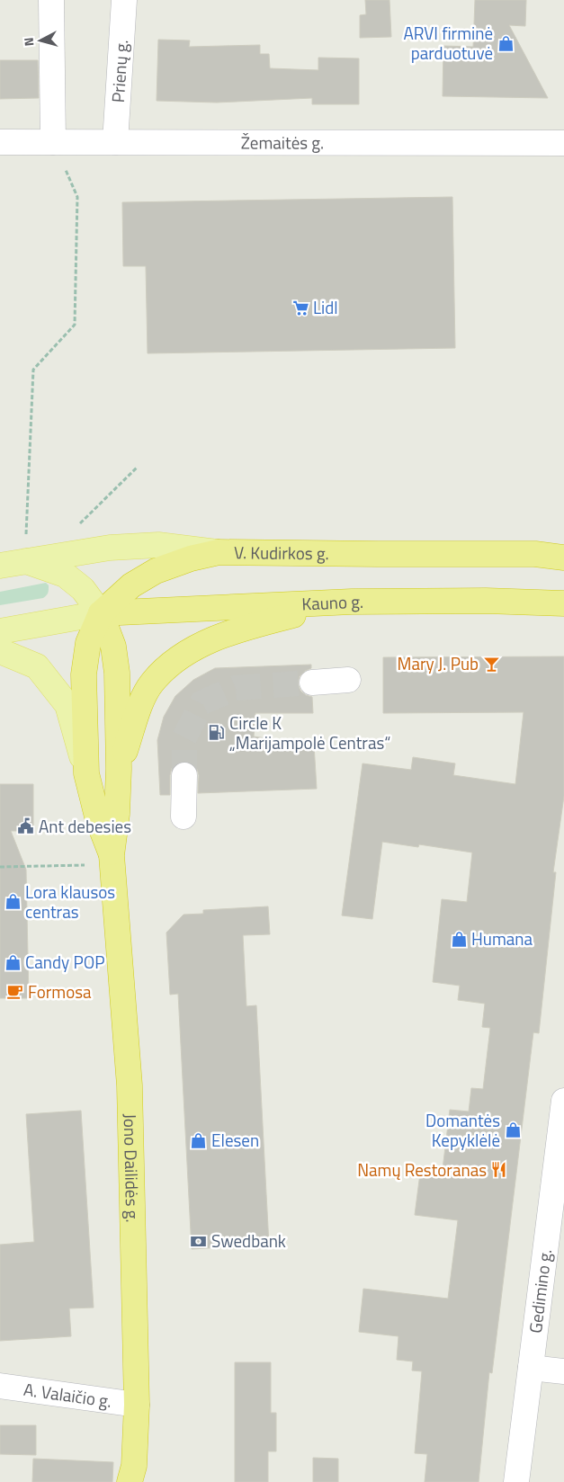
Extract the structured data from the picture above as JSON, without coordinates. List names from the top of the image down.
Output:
{
  "streets": {
    "highway": ["V. Kudirkos g.", "Kauno g.", "Jono Dailidės g."],
    "street": [
      "Prienų g.",
      "Žemaitės g.",
      "Gedimino g.",
      "A. Valaičio g."
    ]
  },
  "crossings": [
    ["Prienų g.", "Žemaitės g."],
    ["Jono Dailidės g.", "A. Valaičio g."]
  ],
  "places": {
    "shop": [
      "ARVI firminė parduotuvė",
      "Lora klausos centras",
      "Humana",
      "Candy POP",
      "Domantės Kepyklėlė",
      "Elesen"
    ],
    "supermarket": ["Lidl"],
    "bar": ["Mary J. Pub"],
    "fuel station": ["Circle K „Marijampolė Centras“"],
    "public building": ["Ant debesies"],
    "cafe": ["Formosa"],
    "restaurant": ["Namų Restoranas"],
    "bank": ["Swedbank"]
  },
  "north": "left"
}
